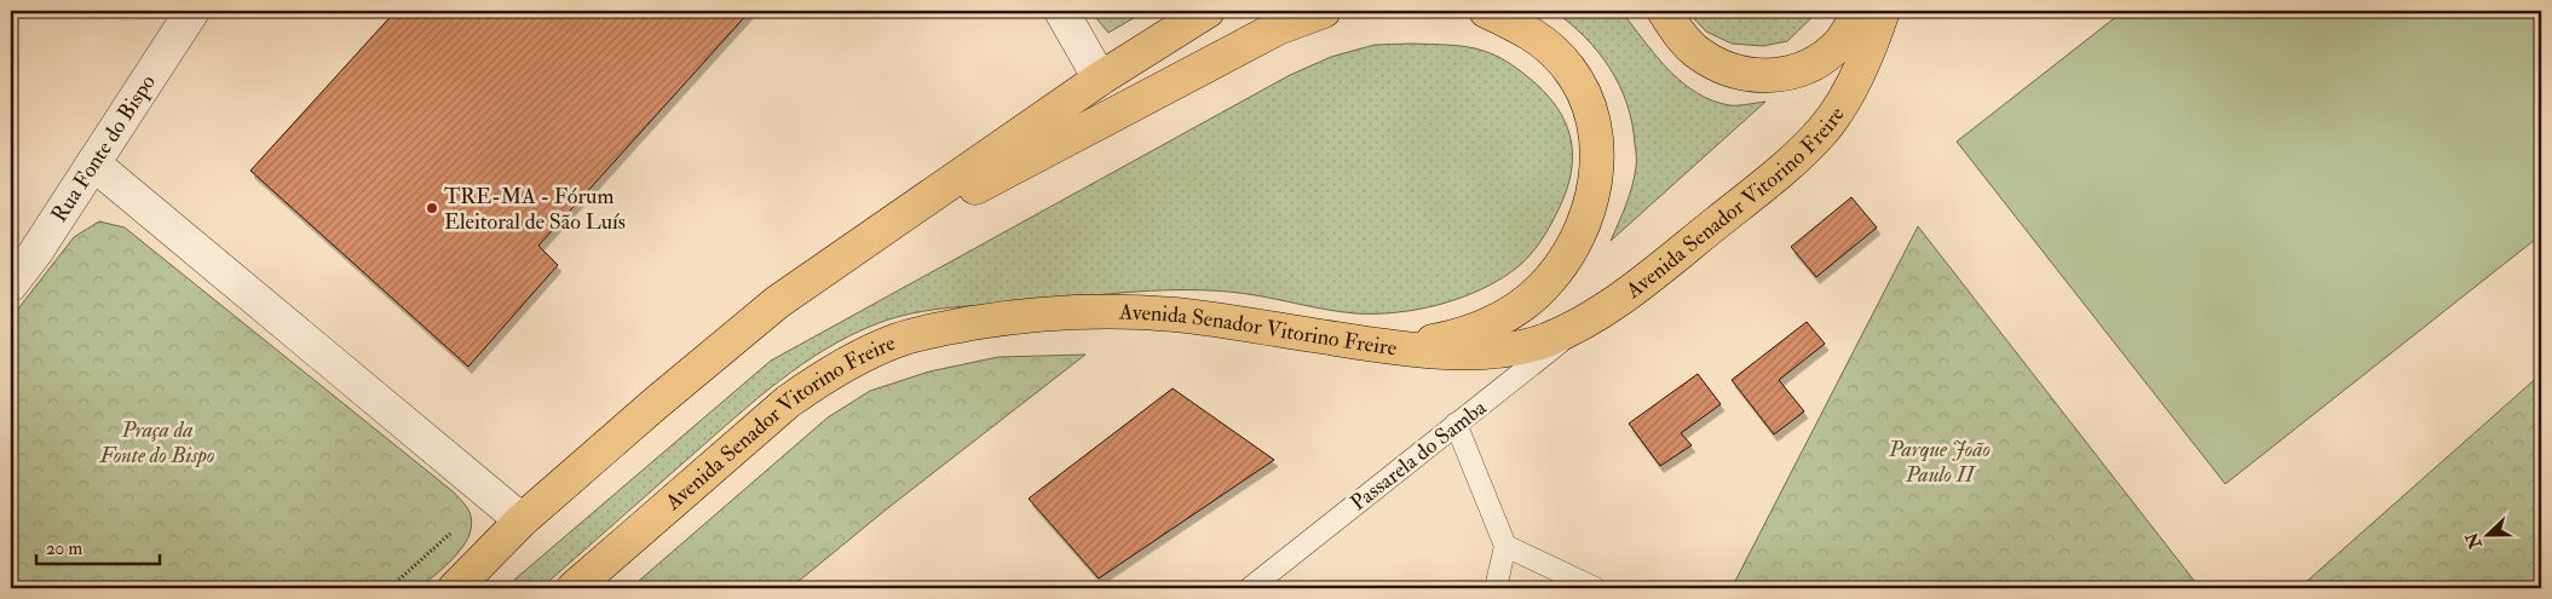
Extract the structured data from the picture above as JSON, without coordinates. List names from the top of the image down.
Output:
{
  "streets": {
    "main road": ["Avenida Senador Vitorino Freire"],
    "street": ["Rua Fonte do Bispo"],
    "lane": ["Passarela do Samba"]
  },
  "crossings": [
    ["Avenida Senador Vitorino Freire", "Passarela do Samba"]
  ],
  "parks": ["Praça da Fonte do Bispo", "Parque João Paulo II"],
  "places": ["TRE-MA - Fórum Eleitoral de São Luís"],
  "scale_bar": "20 m",
  "north": "left"
}
